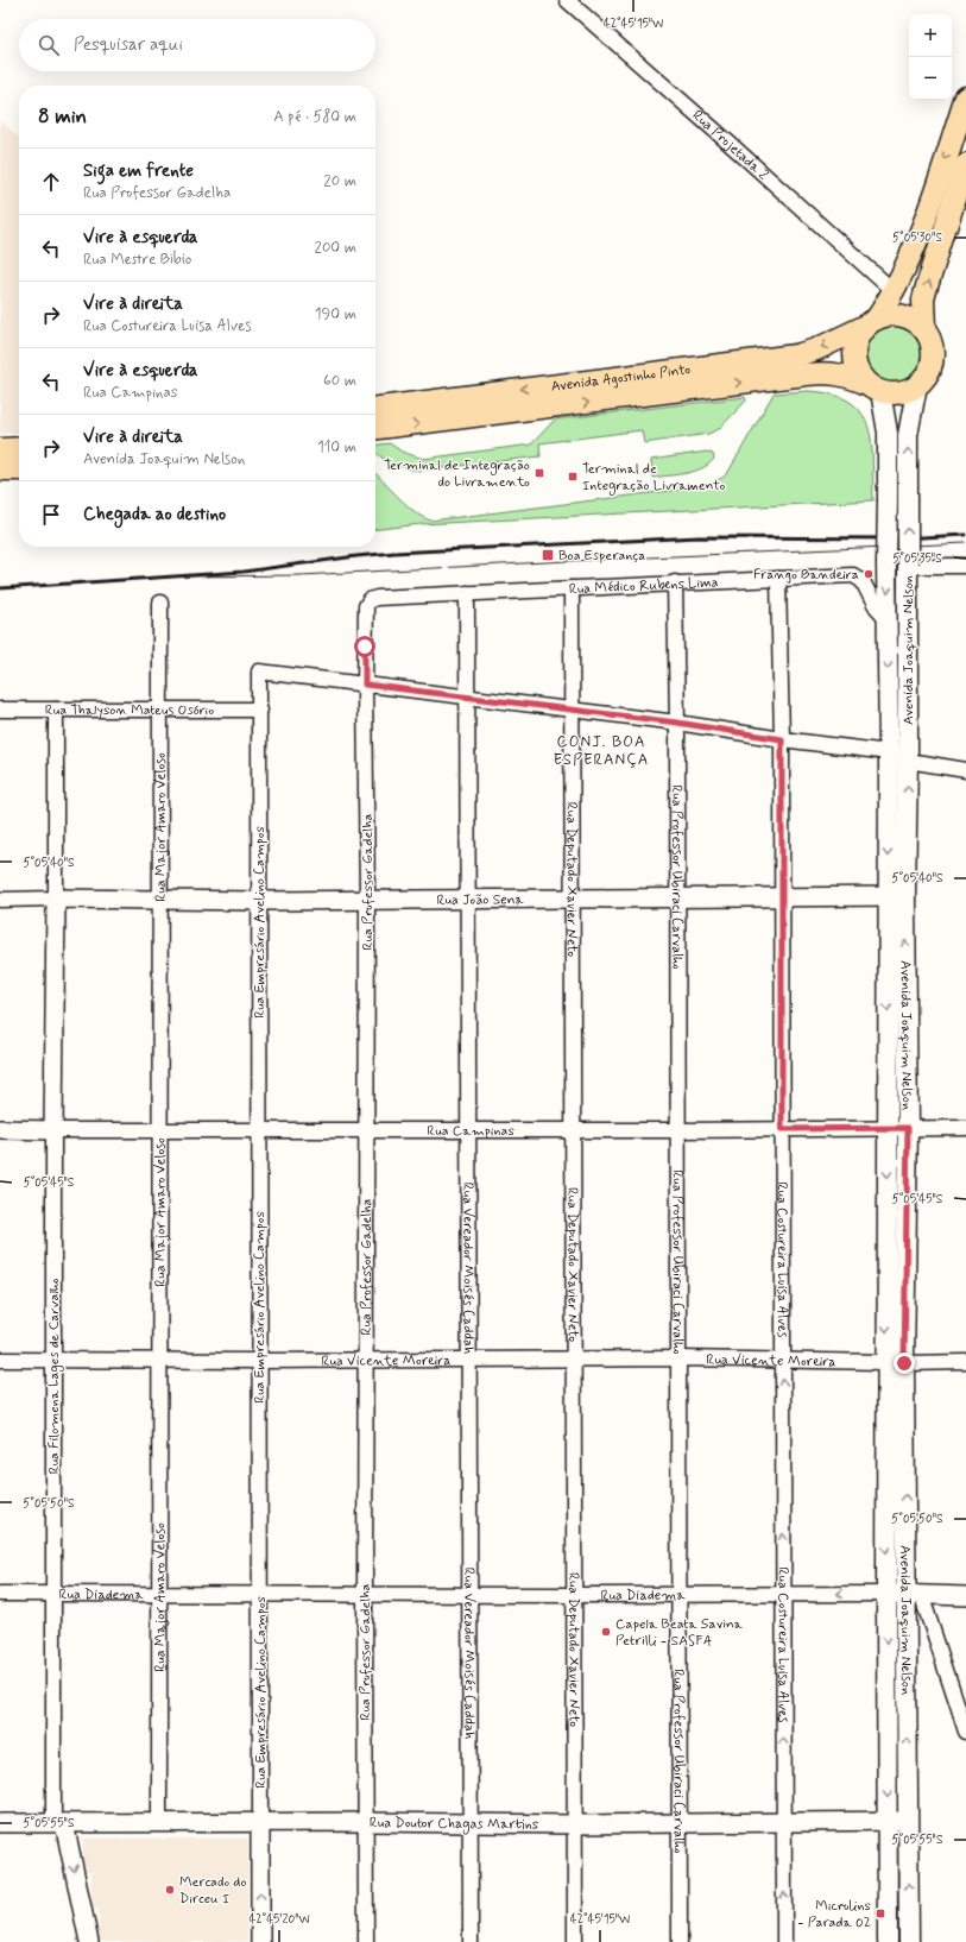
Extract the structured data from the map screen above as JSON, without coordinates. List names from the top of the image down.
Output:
{
  "streets": {
    "main road": ["Avenida Agostinho Pinto", "Avenida Joaquim Nelson"],
    "street": [
      "Rua Projetada 2",
      "Rua Médico Rubens Lima",
      "Rua Thalyson Mateus Osório",
      "Rua Major Amaro Veloso",
      "Rua Professor Ubiraci Carvalho",
      "Rua Deputado Xavier Neto",
      "Rua Professor Gadelha",
      "Rua João Sena",
      "Rua Empresário Avelino Campos",
      "Rua Campinas",
      "Rua Costureira Luisa Alves",
      "Rua Vereador Moisés Caddah",
      "Rua Vicente Moreira",
      "Rua Filomena Lages de Carvalho",
      "Rua Diadema",
      "Rua Doutor Chagas Martins"
    ]
  },
  "crossings": [
    ["Avenida Agostinho Pinto", "Avenida Joaquim Nelson"],
    ["Rua Médico Rubens Lima", "Avenida Joaquim Nelson"],
    ["Rua Médico Rubens Lima", "Rua Professor Ubiraci Carvalho"],
    ["Rua Médico Rubens Lima", "Rua Deputado Xavier Neto"],
    ["Rua Médico Rubens Lima", "Rua Professor Gadelha"],
    ["Rua Médico Rubens Lima", "Rua Costureira Luisa Alves"],
    ["Rua Médico Rubens Lima", "Rua Vereador Moisés Caddah"],
    ["Avenida Joaquim Nelson", "Rua João Sena"],
    ["Avenida Joaquim Nelson", "Rua Campinas"],
    ["Avenida Joaquim Nelson", "Rua Vicente Moreira"],
    ["Avenida Joaquim Nelson", "Rua Diadema"],
    ["Avenida Joaquim Nelson", "Rua Doutor Chagas Martins"],
    ["Rua Thalyson Mateus Osório", "Rua Major Amaro Veloso"],
    ["Rua Thalyson Mateus Osório", "Rua Empresário Avelino Campos"],
    ["Rua Major Amaro Veloso", "Rua João Sena"],
    ["Rua Major Amaro Veloso", "Rua Campinas"],
    ["Rua Major Amaro Veloso", "Rua Vicente Moreira"],
    ["Rua Major Amaro Veloso", "Rua Diadema"],
    ["Rua Major Amaro Veloso", "Rua Doutor Chagas Martins"],
    ["Rua Professor Ubiraci Carvalho", "Rua João Sena"],
    ["Rua Professor Ubiraci Carvalho", "Rua Campinas"],
    ["Rua Professor Ubiraci Carvalho", "Rua Vicente Moreira"],
    ["Rua Professor Ubiraci Carvalho", "Rua Diadema"],
    ["Rua Professor Ubiraci Carvalho", "Rua Doutor Chagas Martins"],
    ["Rua Deputado Xavier Neto", "Rua João Sena"],
    ["Rua Deputado Xavier Neto", "Rua Campinas"],
    ["Rua Deputado Xavier Neto", "Rua Vicente Moreira"],
    ["Rua Deputado Xavier Neto", "Rua Diadema"],
    ["Rua Deputado Xavier Neto", "Rua Doutor Chagas Martins"],
    ["Rua Professor Gadelha", "Rua João Sena"],
    ["Rua Professor Gadelha", "Rua Empresário Avelino Campos"],
    ["Rua Professor Gadelha", "Rua Campinas"],
    ["Rua Professor Gadelha", "Rua Vicente Moreira"],
    ["Rua Professor Gadelha", "Rua Diadema"],
    ["Rua Professor Gadelha", "Rua Doutor Chagas Martins"],
    ["Rua João Sena", "Rua Empresário Avelino Campos"],
    ["Rua João Sena", "Rua Costureira Luisa Alves"],
    ["Rua João Sena", "Rua Vereador Moisés Caddah"],
    ["Rua Empresário Avelino Campos", "Rua Campinas"],
    ["Rua Empresário Avelino Campos", "Rua Vicente Moreira"],
    ["Rua Empresário Avelino Campos", "Rua Diadema"],
    ["Rua Empresário Avelino Campos", "Rua Doutor Chagas Martins"],
    ["Rua Campinas", "Rua Costureira Luisa Alves"],
    ["Rua Campinas", "Rua Vereador Moisés Caddah"],
    ["Rua Campinas", "Rua Filomena Lages de Carvalho"],
    ["Rua Costureira Luisa Alves", "Rua Vicente Moreira"],
    ["Rua Costureira Luisa Alves", "Rua Diadema"],
    ["Rua Costureira Luisa Alves", "Rua Doutor Chagas Martins"],
    ["Rua Vereador Moisés Caddah", "Rua Vicente Moreira"],
    ["Rua Vereador Moisés Caddah", "Rua Diadema"],
    ["Rua Vereador Moisés Caddah", "Rua Doutor Chagas Martins"],
    ["Rua Vicente Moreira", "Rua Filomena Lages de Carvalho"],
    ["Rua Filomena Lages de Carvalho", "Rua Diadema"],
    ["Rua Filomena Lages de Carvalho", "Rua Doutor Chagas Martins"]
  ],
  "one_way": ["Rua Costureira Luisa Alves"],
  "districts": ["CONJ. BOA ESPERANÇA"],
  "places": {
    "transit": [
      "Terminal de Integração do Livramento",
      "Terminal de Integração Livramento",
      "Boa Esperança",
      "Microlins - Parada 02"
    ],
    "other": ["Frango Bandeira", "Capela Beata Savina Petrilli - SASFA", "Mercado do Dirceu I"]
  },
  "page": {
    "map_buttons": ["+", "−"],
    "search": "Pesquisar aqui",
    "heading": ["8 min", "A pé · 580 m"],
    "list": [
      ["Siga em frente", "Rua Professor Gadelha", "20 m"],
      ["Vire à esquerda", "Rua Mestre Bibio", "200 m"],
      ["Vire à direita", "Rua Costureira Luisa Alves", "190 m"],
      ["Vire à esquerda", "Rua Campinas", "60 m"],
      ["Vire à direita", "Avenida Joaquim Nelson", "110 m"],
      "Chegada ao destino"
    ]
  },
  "coordinates": [
    "42°45'15\"W",
    "5°05'30\"S",
    "5°05'35\"S",
    "5°05'40\"S",
    "5°05'45\"S",
    "5°05'50\"S",
    "5°05'55\"S",
    "42°45'20\"W"
  ]
}
